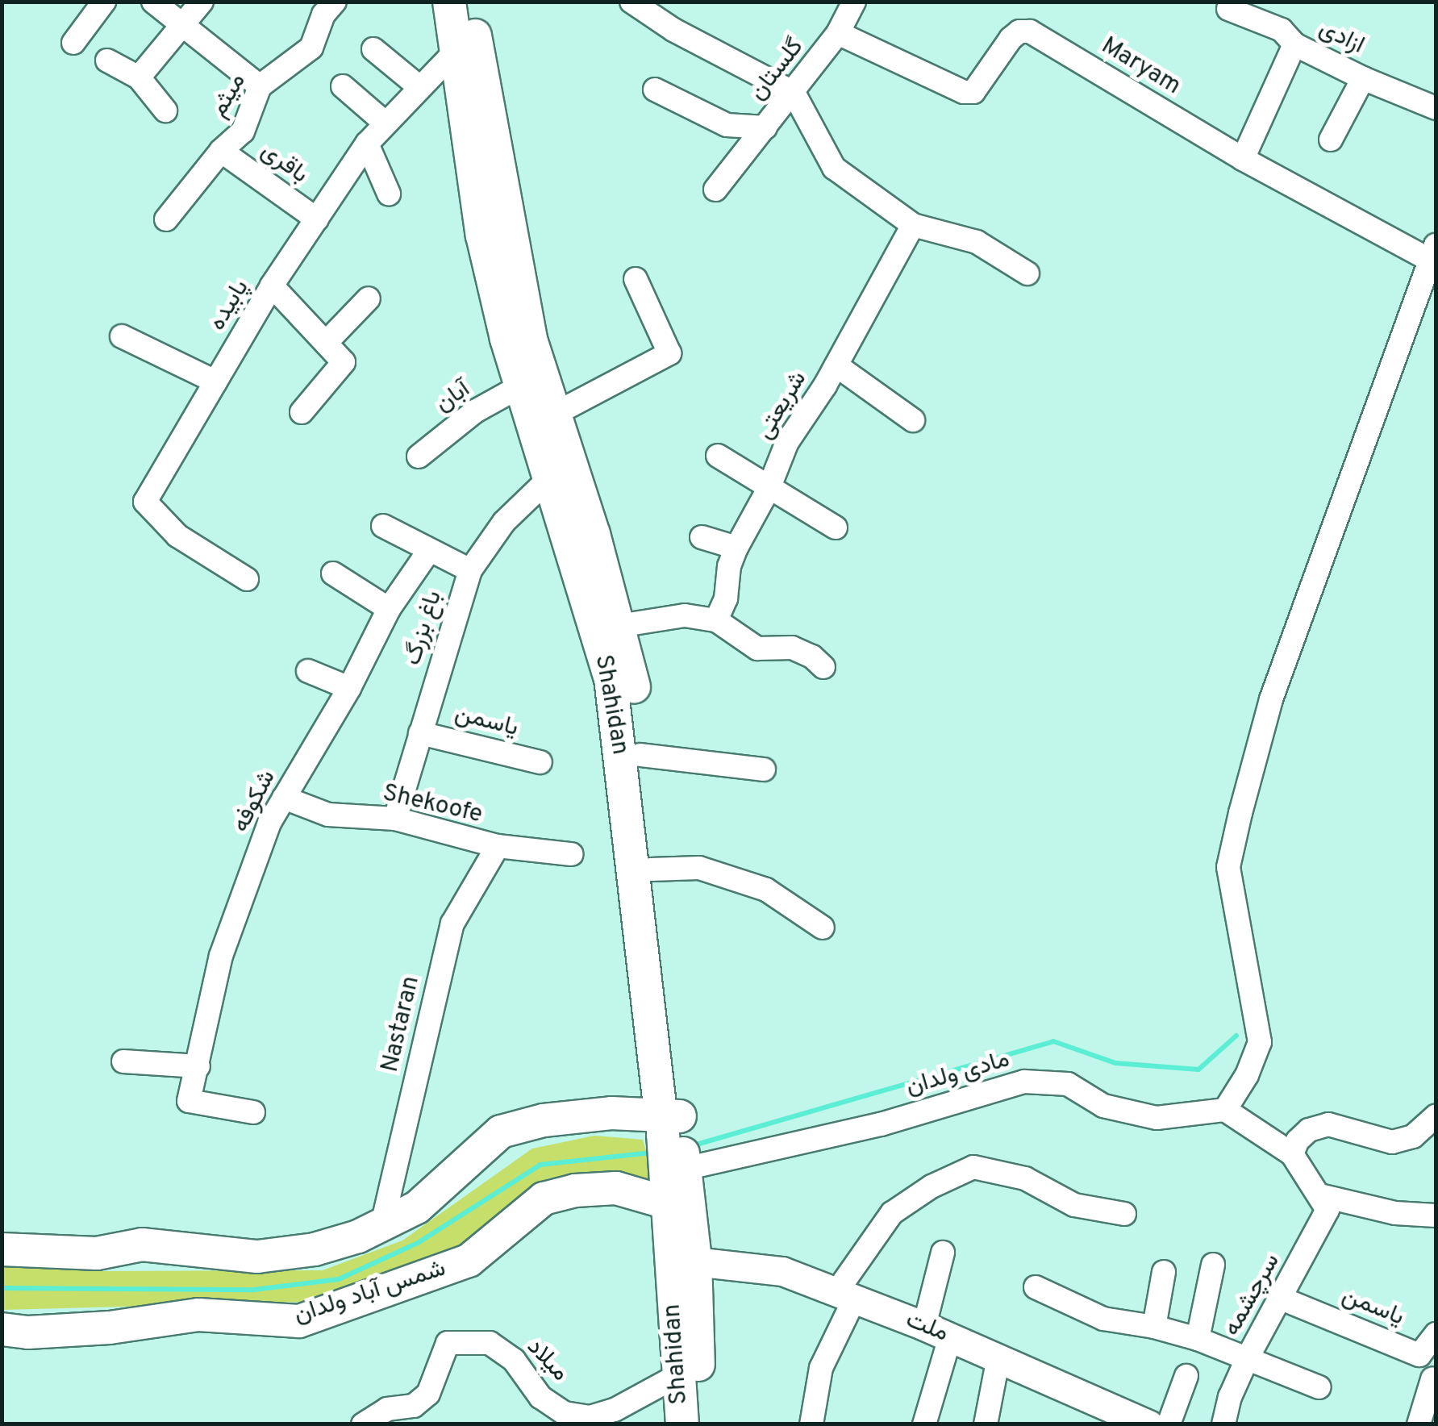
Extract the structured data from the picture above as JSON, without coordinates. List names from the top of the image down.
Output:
{
  "streets": {
    "main road": ["Shahidan", "شمس آباد ولدان"],
    "street": [
      "ازادی",
      "Maryam",
      "گلستان",
      "میثم",
      "باقری",
      "پابیده",
      "آبان",
      "شریعتی",
      "باغ بزرگ",
      "یاسمن",
      "شکوفه",
      "Shekoofe",
      "Nastaran",
      "مادی ولدان",
      "سرچشمه",
      "ملت",
      "میلاد"
    ]
  },
  "crossings": [
    ["Maryam", "گلستان"],
    ["میثم", "باقری"],
    ["باقری", "پابیده"],
    ["پابیده", "Shahidan"],
    ["آبان", "Shahidan"],
    ["باغ بزرگ", "Shahidan"],
    ["باغ بزرگ", "یاسمن"],
    ["باغ بزرگ", "Shekoofe"],
    ["Shahidan", "مادی ولدان"],
    ["Shahidan", "شمس آباد ولدان"],
    ["Shahidan", "ملت"],
    ["Shahidan", "میلاد"],
    ["یاسمن", "سرچشمه"],
    ["شکوفه", "Shekoofe"],
    ["Shekoofe", "Nastaran"]
  ]
}
